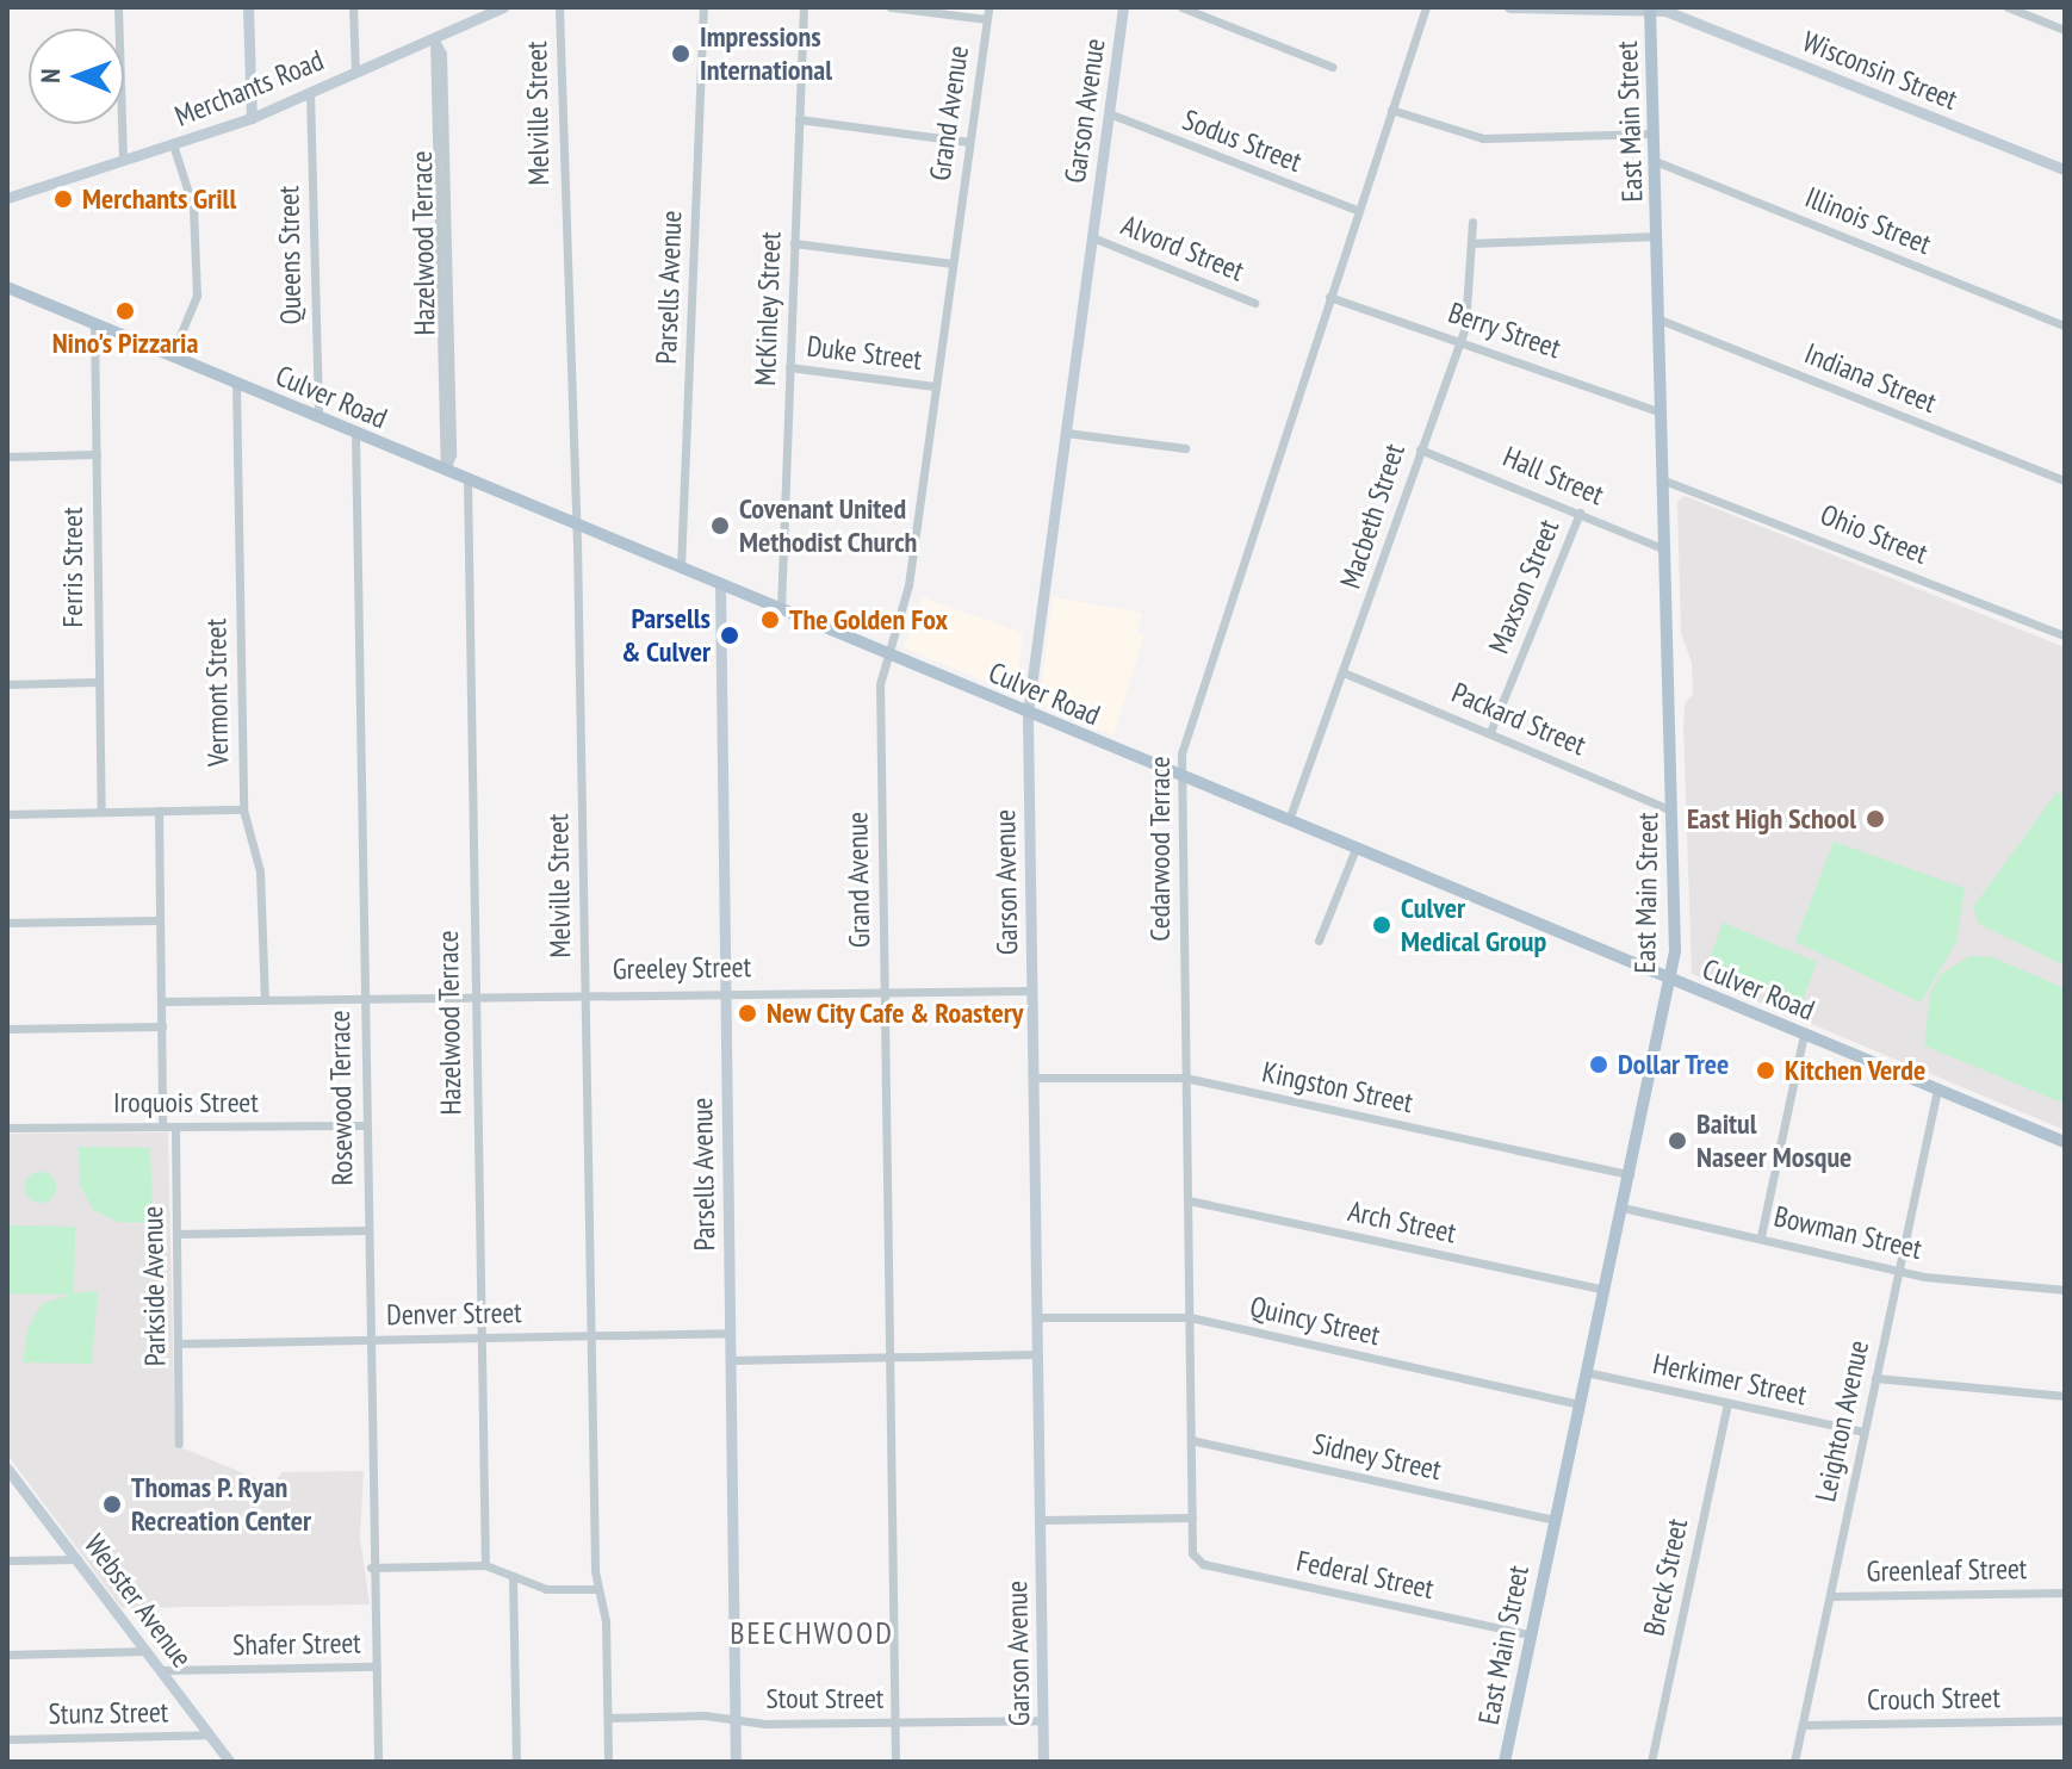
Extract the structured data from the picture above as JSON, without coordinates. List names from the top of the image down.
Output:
{
  "streets": {
    "main road": ["East Main Street", "Culver Road"],
    "street": [
      "Wisconsin Street",
      "Merchants Road",
      "Garson Avenue",
      "Melville Street",
      "Grand Avenue",
      "Sodus Street",
      "Illinois Street",
      "Hazelwood Terrace",
      "Alvord Street",
      "Queens Street",
      "Parsells Avenue",
      "McKinley Street",
      "Berry Street",
      "Duke Street",
      "Indiana Street",
      "Hall Street",
      "Macbeth Street",
      "Ohio Street",
      "Ferris Street",
      "Maxson Street",
      "Vermont Street",
      "Packard Street",
      "Cedarwood Terrace",
      "Greeley Street",
      "Kingston Street",
      "Rosewood Terrace",
      "Iroquois Street",
      "Arch Street",
      "Bowman Street",
      "Parkside Avenue",
      "Denver Street",
      "Quincy Street",
      "Herkimer Street",
      "Leighton Avenue",
      "Sidney Street",
      "Greenleaf Street",
      "Federal Street",
      "Breck Street",
      "Webster Avenue",
      "Shafer Street",
      "Stout Street",
      "Crouch Street",
      "Stunz Street"
    ]
  },
  "crossings": [
    ["Wisconsin Street", "East Main Street"],
    ["Merchants Road", "Hazelwood Terrace"],
    ["Merchants Road", "Queens Street"],
    ["Garson Avenue", "Sodus Street"],
    ["Garson Avenue", "Alvord Street"],
    ["Garson Avenue", "Culver Road"],
    ["Garson Avenue", "Greeley Street"],
    ["Garson Avenue", "Kingston Street"],
    ["Garson Avenue", "Quincy Street"],
    ["Garson Avenue", "Stout Street"],
    ["Melville Street", "Culver Road"],
    ["Melville Street", "Greeley Street"],
    ["Melville Street", "Denver Street"],
    ["Melville Street", "Stout Street"],
    ["Grand Avenue", "Duke Street"],
    ["Grand Avenue", "Culver Road"],
    ["Grand Avenue", "Greeley Street"],
    ["Grand Avenue", "Stout Street"],
    ["East Main Street", "Illinois Street"],
    ["East Main Street", "Berry Street"],
    ["East Main Street", "Indiana Street"],
    ["East Main Street", "Culver Road"],
    ["East Main Street", "Hall Street"],
    ["East Main Street", "Ohio Street"],
    ["East Main Street", "Packard Street"],
    ["East Main Street", "Kingston Street"],
    ["East Main Street", "Arch Street"],
    ["East Main Street", "Bowman Street"],
    ["East Main Street", "Quincy Street"],
    ["East Main Street", "Herkimer Street"],
    ["East Main Street", "Sidney Street"],
    ["East Main Street", "Federal Street"],
    ["Sodus Street", "Cedarwood Terrace"],
    ["Hazelwood Terrace", "Culver Road"],
    ["Hazelwood Terrace", "Greeley Street"],
    ["Hazelwood Terrace", "Denver Street"],
    ["Queens Street", "Culver Road"],
    ["Parsells Avenue", "Culver Road"],
    ["Parsells Avenue", "Greeley Street"],
    ["Parsells Avenue", "Denver Street"],
    ["Parsells Avenue", "Stout Street"],
    ["McKinley Street", "Duke Street"],
    ["McKinley Street", "Culver Road"],
    ["Berry Street", "Macbeth Street"],
    ["Berry Street", "Cedarwood Terrace"],
    ["Culver Road", "Macbeth Street"],
    ["Culver Road", "Ferris Street"],
    ["Culver Road", "Vermont Street"],
    ["Culver Road", "Cedarwood Terrace"],
    ["Culver Road", "Rosewood Terrace"],
    ["Culver Road", "Leighton Avenue"],
    ["Hall Street", "Macbeth Street"],
    ["Hall Street", "Maxson Street"],
    ["Macbeth Street", "Packard Street"],
    ["Maxson Street", "Packard Street"],
    ["Vermont Street", "Greeley Street"],
    ["Cedarwood Terrace", "Kingston Street"],
    ["Cedarwood Terrace", "Arch Street"],
    ["Cedarwood Terrace", "Quincy Street"],
    ["Cedarwood Terrace", "Sidney Street"],
    ["Cedarwood Terrace", "Federal Street"],
    ["Greeley Street", "Rosewood Terrace"],
    ["Rosewood Terrace", "Iroquois Street"],
    ["Rosewood Terrace", "Denver Street"],
    ["Rosewood Terrace", "Shafer Street"],
    ["Iroquois Street", "Parkside Avenue"],
    ["Bowman Street", "Leighton Avenue"],
    ["Parkside Avenue", "Denver Street"],
    ["Herkimer Street", "Leighton Avenue"],
    ["Herkimer Street", "Breck Street"],
    ["Leighton Avenue", "Greenleaf Street"],
    ["Leighton Avenue", "Crouch Street"],
    ["Webster Avenue", "Shafer Street"],
    ["Webster Avenue", "Stunz Street"]
  ],
  "districts": ["BEECHWOOD"],
  "places": [
    "Impressions International",
    "Merchants Grill",
    "Nino's Pizzaria",
    "Covenant United Methodist Church",
    "The Golden Fox",
    "Parsells & Culver",
    "East High School",
    "Culver Medical Group",
    "New City Cafe & Roastery",
    "Dollar Tree",
    "Kitchen Verde",
    "Baitul Naseer Mosque",
    "Thomas P. Ryan Recreation Center"
  ],
  "north": "left"
}
